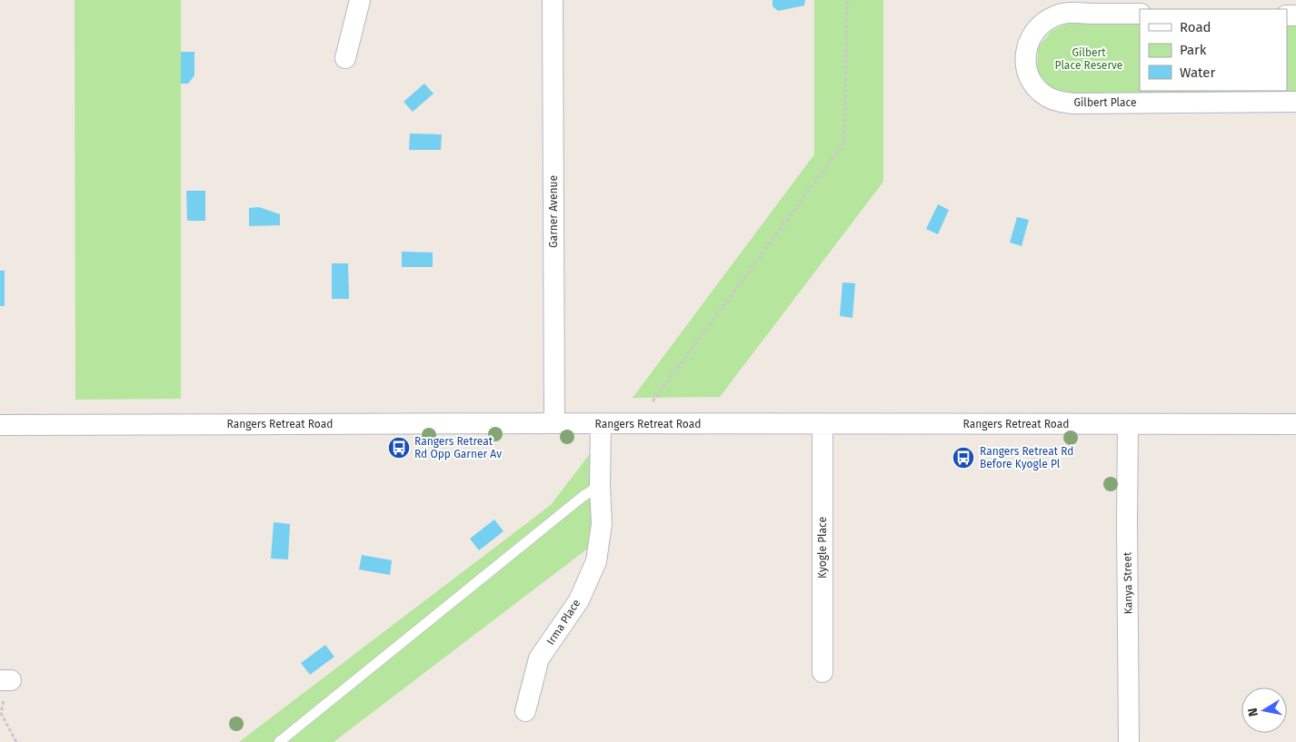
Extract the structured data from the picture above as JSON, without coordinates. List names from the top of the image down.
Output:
{
  "streets": {
    "street": [
      "Gilbert Place",
      "Garner Avenue",
      "Rangers Retreat Road",
      "Kyogle Place",
      "Kanya Street",
      "Irma Place"
    ]
  },
  "crossings": [
    ["Garner Avenue", "Rangers Retreat Road"],
    ["Rangers Retreat Road", "Kyogle Place"],
    ["Rangers Retreat Road", "Kanya Street"],
    ["Rangers Retreat Road", "Irma Place"]
  ],
  "parks": ["Gilbert Place Reserve"],
  "places": {
    "bus stop": ["Rangers Retreat Rd Opp Garner Av", "Rangers Retreat Rd Before Kyogle Pl"]
  },
  "legend": ["Road", "Park", "Water"],
  "north": "left"
}
